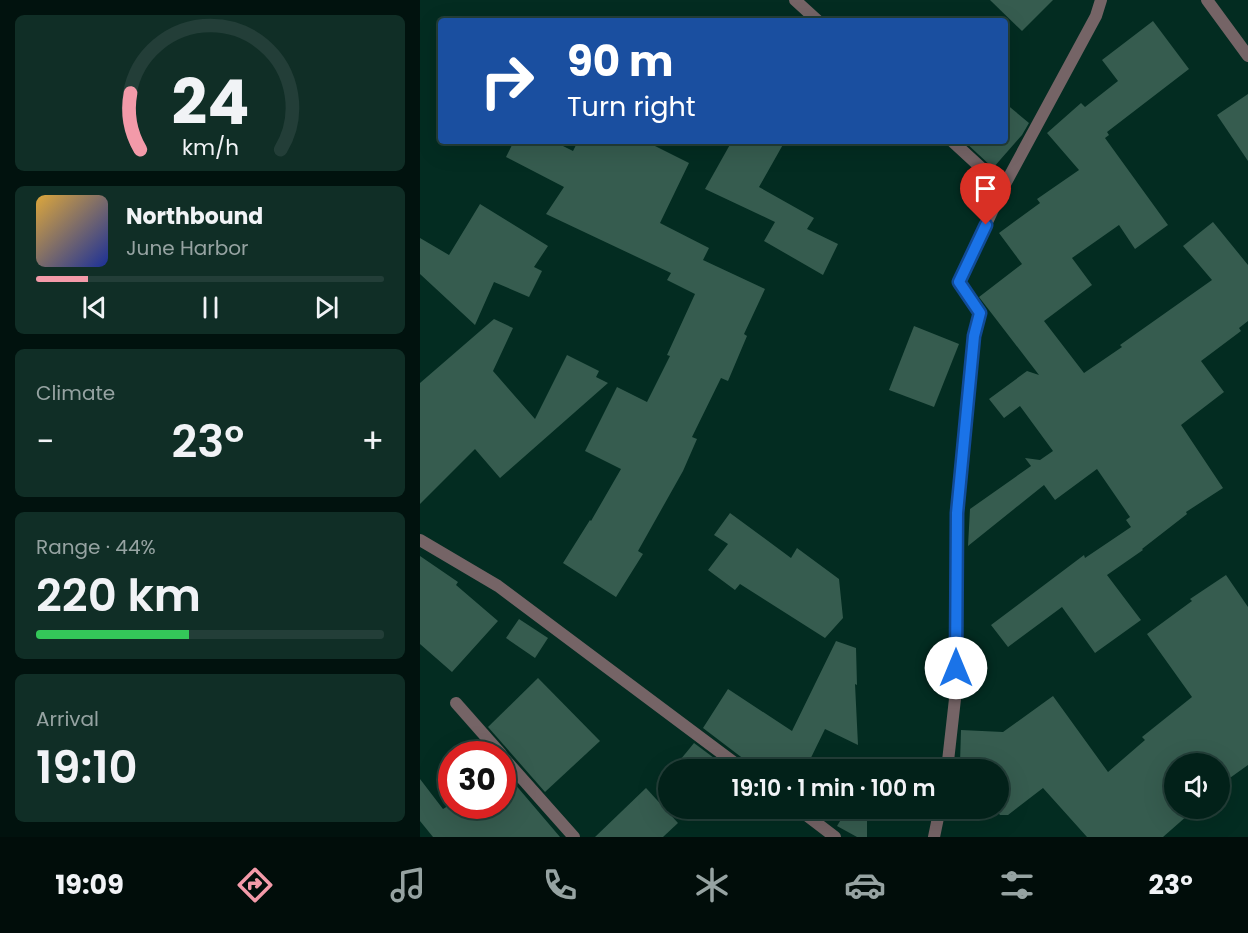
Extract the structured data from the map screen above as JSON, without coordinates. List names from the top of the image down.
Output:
{
  "page": {
    "turn": ["90 m", "Turn right"],
    "song": ["Northbound", "June Harbor"],
    "tile": [
      "Climate",
      ["Range · 44%", "220 km"],
      ["Arrival", "19:10"]
    ],
    "heat": ["−", "23°", "+"],
    "limit": "30",
    "trip": "19:10 · 1 min · 100 m",
    "tabs": ["19:09", "23°"],
    "gauge": ["24", "km/h"]
  }
}
